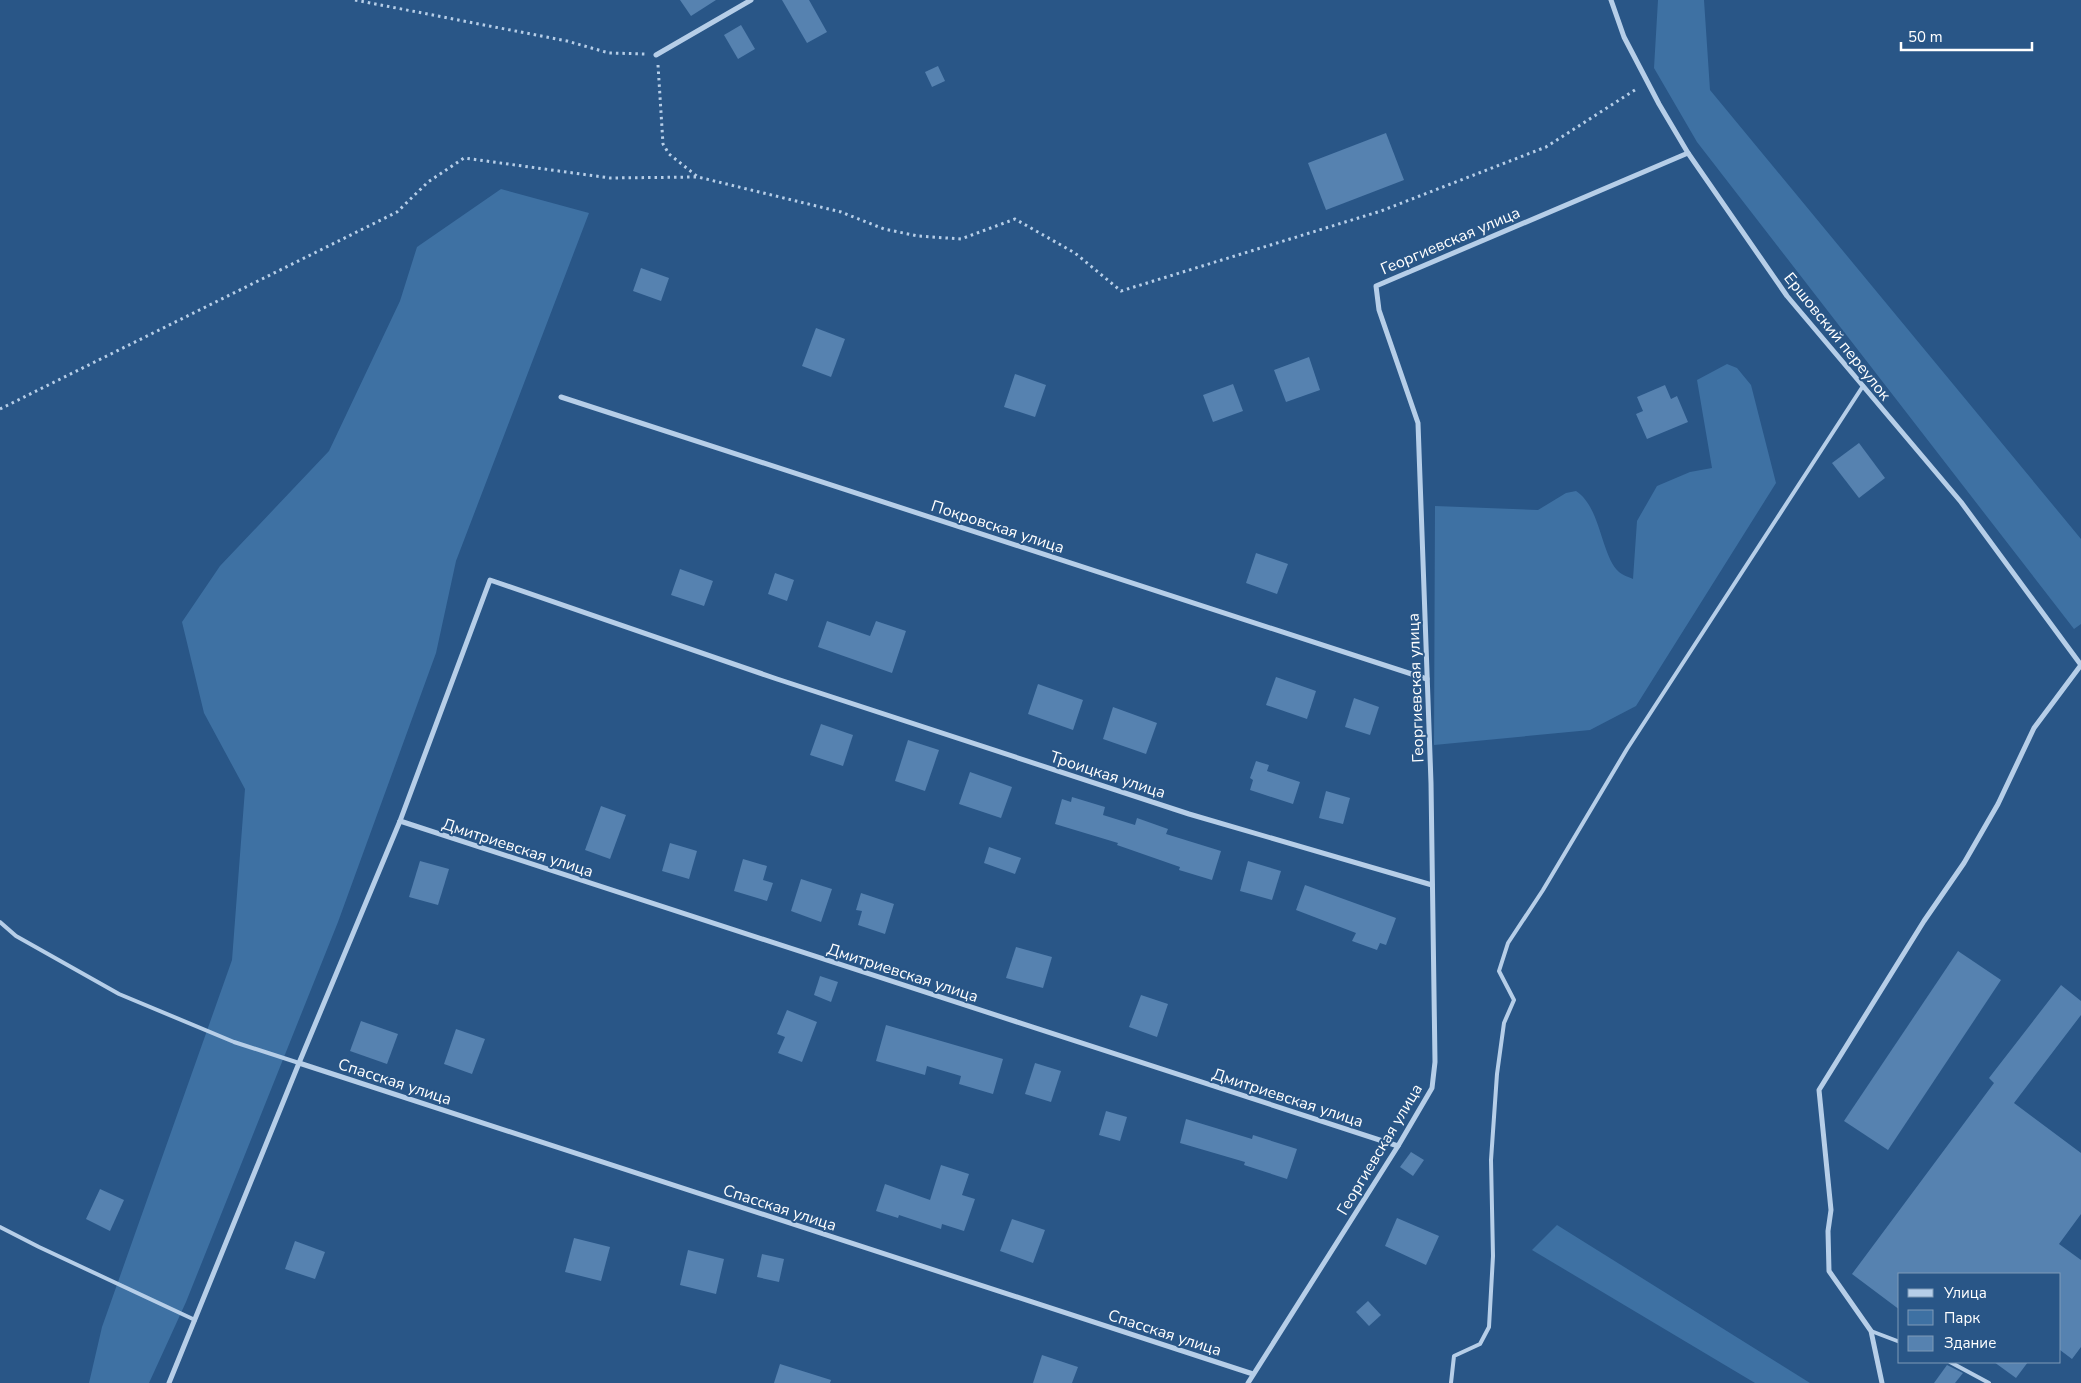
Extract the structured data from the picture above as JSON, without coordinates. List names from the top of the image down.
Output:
{
  "streets": {
    "street": [
      "Георгиевская улица",
      "Ершовский переулок",
      "Покровская улица",
      "Троицкая улица",
      "Дмитриевская улица",
      "Спасская улица"
    ]
  },
  "crossings": [
    ["Георгиевская улица", "Ершовский переулок"],
    ["Георгиевская улица", "Покровская улица"],
    ["Георгиевская улица", "Троицкая улица"],
    ["Георгиевская улица", "Дмитриевская улица"],
    ["Георгиевская улица", "Спасская улица"],
    ["Троицкая улица", "Дмитриевская улица"]
  ],
  "legend": ["Улица", "Парк", "Здание"],
  "scale_bar": "50 m"
}
